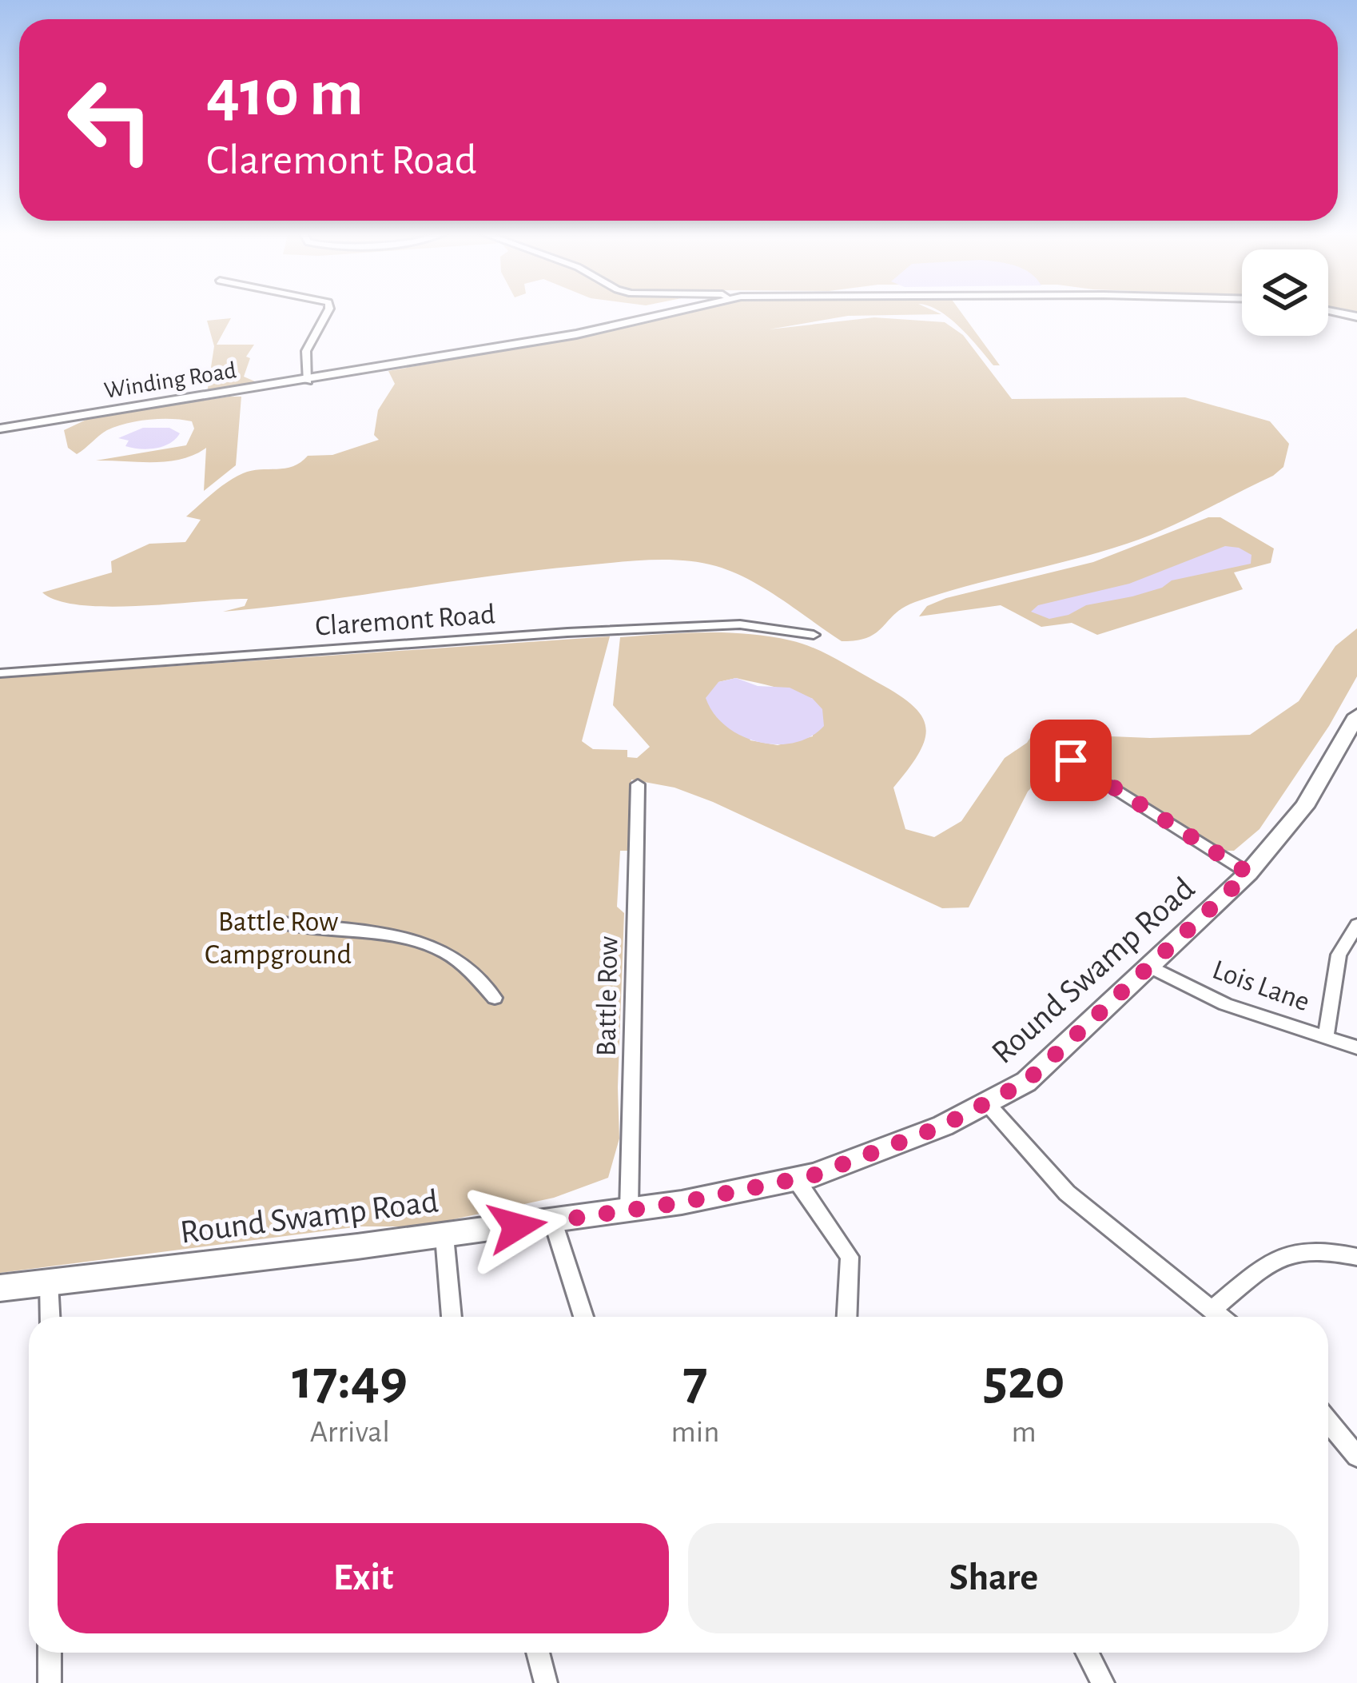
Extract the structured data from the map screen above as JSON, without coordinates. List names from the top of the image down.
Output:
{
  "streets": {
    "main road": ["Round Swamp Road"],
    "street": [
      "Winding Road",
      "Claremont Road",
      "Lois Lane",
      "Battle Row"
    ]
  },
  "crossings": [
    ["Round Swamp Road", "Lois Lane"],
    ["Round Swamp Road", "Battle Row"]
  ],
  "parks": ["Battle Row Campground"],
  "page": {
    "turn": ["410 m", "Claremont Road"],
    "eta": [
      "17:49",
      "Arrival",
      "7",
      "min",
      "520",
      "m"
    ],
    "buttons": ["Exit", "Share"]
  }
}
